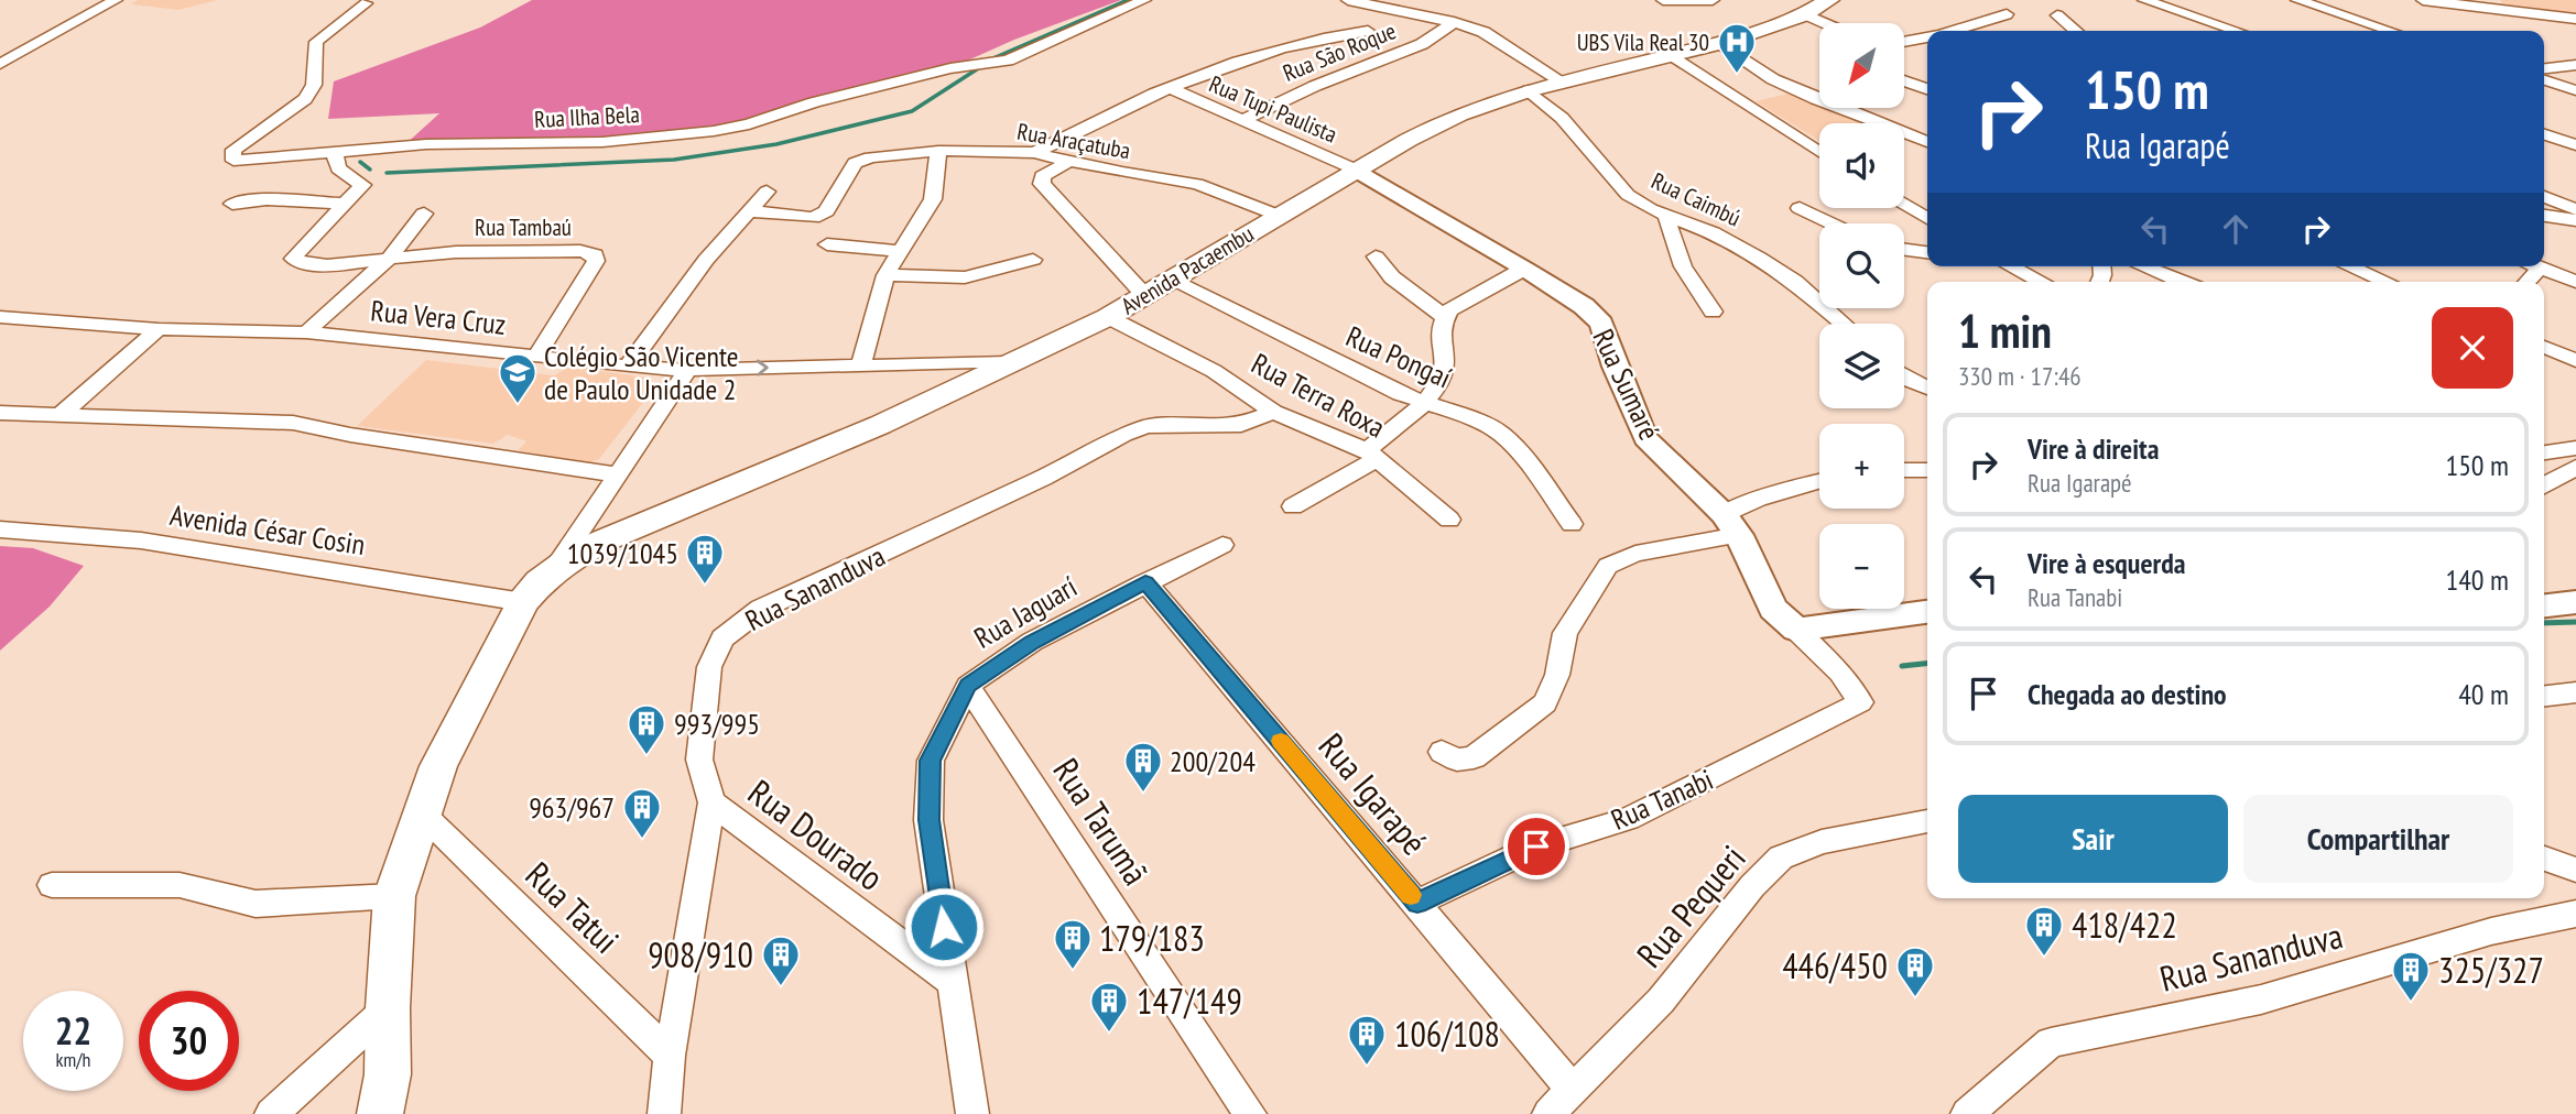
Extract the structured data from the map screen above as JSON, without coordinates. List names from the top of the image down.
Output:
{
  "streets": {
    "main road": ["Avenida Pacaembu"],
    "street": [
      "Rua São Roque",
      "Rua Tupi Paulista",
      "Rua Ilha Bela",
      "Rua Araçatuba",
      "Rua Caimbú",
      "Rua Tambaú",
      "Rua Vera Cruz",
      "Rua Pongaí",
      "Rua Sumaré",
      "Rua Terra Roxa",
      "Avenida César Cosin",
      "Rua Sananduva",
      "Rua Jaguarí",
      "Rua Igarapé",
      "Rua Tanabi",
      "Rua Tarumã",
      "Rua Dourado",
      "Rua Pequeri",
      "Rua Tatui"
    ]
  },
  "crossings": [
    ["Rua São Roque", "Rua Tupi Paulista"],
    ["Rua Tupi Paulista", "Avenida Pacaembu"],
    ["Rua Tupi Paulista", "Rua Sumaré"],
    ["Rua Araçatuba", "Avenida Pacaembu"],
    ["Rua Caimbú", "Avenida Pacaembu"],
    ["Rua Tambaú", "Rua Vera Cruz"],
    ["Avenida Pacaembu", "Rua Vera Cruz"],
    ["Avenida Pacaembu", "Rua Pongaí"],
    ["Avenida Pacaembu", "Rua Sumaré"],
    ["Avenida Pacaembu", "Rua Terra Roxa"],
    ["Avenida Pacaembu", "Avenida César Cosin"],
    ["Avenida Pacaembu", "Rua Tatui"],
    ["Rua Sumaré", "Rua Tanabi"],
    ["Rua Terra Roxa", "Rua Sananduva"],
    ["Rua Sananduva", "Rua Dourado"],
    ["Rua Sananduva", "Rua Tatui"],
    ["Rua Jaguarí", "Rua Igarapé"],
    ["Rua Jaguarí", "Rua Tarumã"],
    ["Rua Jaguarí", "Rua Dourado"],
    ["Rua Igarapé", "Rua Tanabi"],
    ["Rua Igarapé", "Rua Pequeri"]
  ],
  "places": {
    "hospital": ["UBS Vila Real 30"],
    "school or university": ["Colégio São Vicente de Paulo Unidade 2"],
    "building": [
      "1039/1045",
      "993/995",
      "200/204",
      "963/967",
      "418/422",
      "179/183",
      "908/910",
      "446/450",
      "325/327",
      "147/149",
      "106/108"
    ]
  },
  "north": "bottom left",
  "page": {
    "map_buttons": ["+", "−"],
    "turn": ["150 m", "Rua Igarapé"],
    "heading": ["1 min", "330 m · 17:46"],
    "list": [
      {
        "name": "Vire à direita",
        "note": "Rua Igarapé",
        "value": "150 m"
      },
      {
        "name": "Vire à esquerda",
        "note": "Rua Tanabi",
        "value": "140 m"
      },
      {
        "name": "Chegada ao destino",
        "value": "40 m"
      }
    ],
    "buttons": ["Sair", "Compartilhar"],
    "speed": "22 km/h",
    "limit": "30"
  }
}
